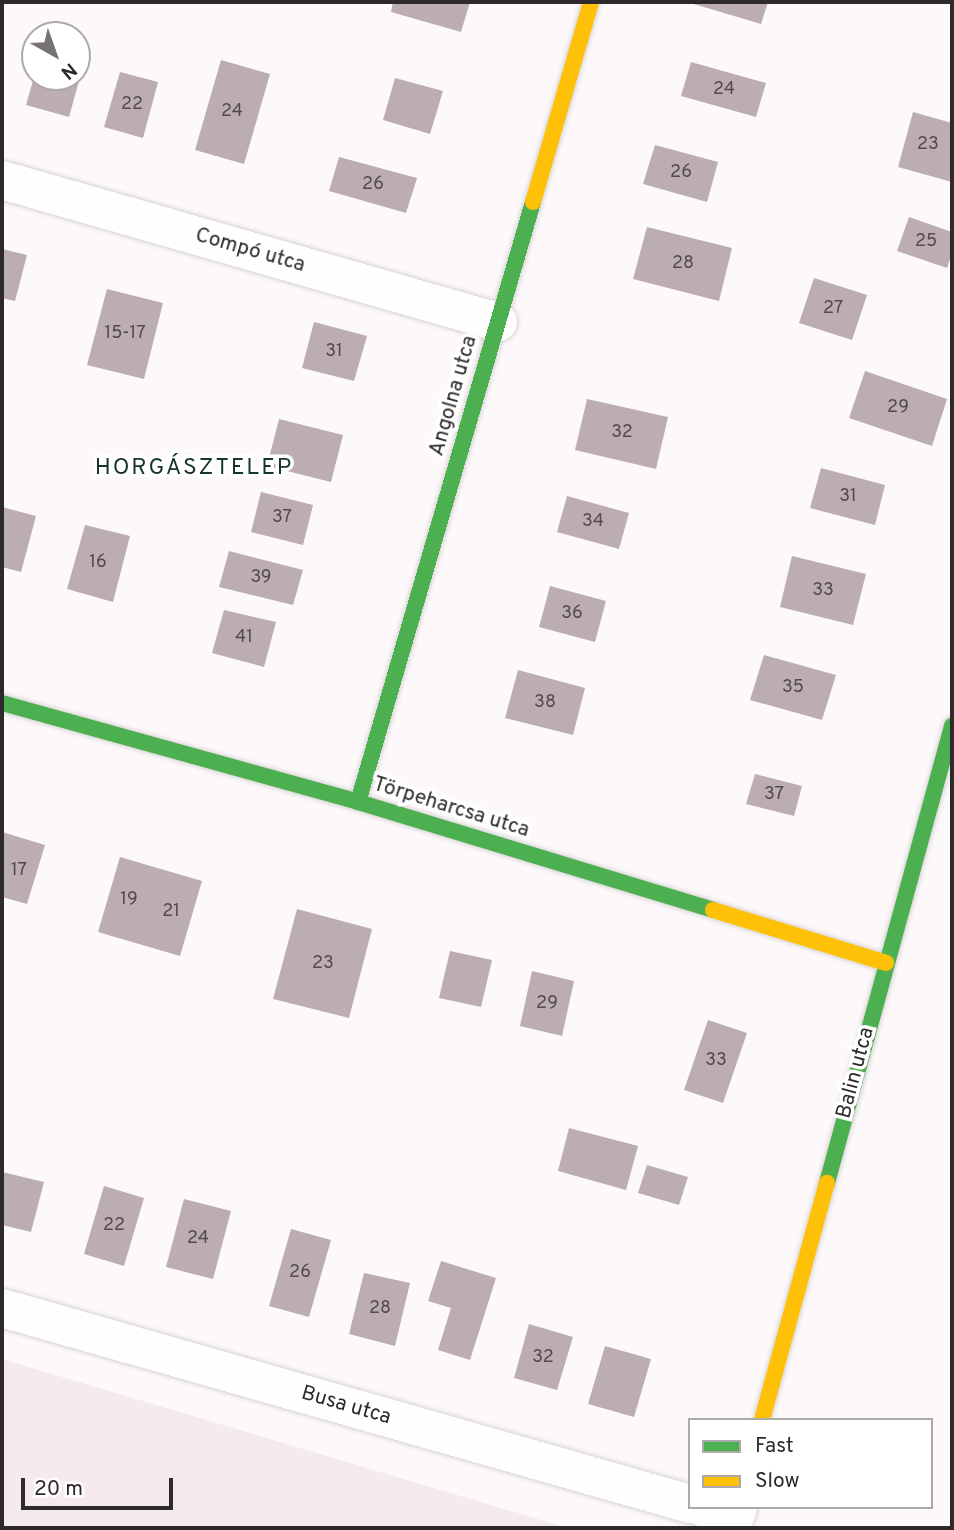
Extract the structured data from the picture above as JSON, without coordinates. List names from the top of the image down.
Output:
{
  "streets": {
    "street": [
      "Compó utca",
      "Angolna utca",
      "Törpeharcsa utca",
      "Balin utca",
      "Busa utca"
    ]
  },
  "crossings": [
    ["Compó utca", "Angolna utca"],
    ["Angolna utca", "Törpeharcsa utca"],
    ["Törpeharcsa utca", "Balin utca"]
  ],
  "districts": ["HORGÁSZTELEP"],
  "house_numbers": [
    "24",
    "22",
    "24",
    "23",
    "26",
    "26",
    "25",
    "28",
    "27",
    "15-17",
    "31",
    "29",
    "32",
    "31",
    "37",
    "34",
    "16",
    "39",
    "33",
    "36",
    "41",
    "35",
    "38",
    "37",
    "17",
    "19",
    "21",
    "23",
    "29",
    "33",
    "22",
    "24",
    "26",
    "28",
    "32"
  ],
  "legend": ["Fast", "Slow"],
  "scale_bar": "20 m",
  "north": "bottom right"
}
